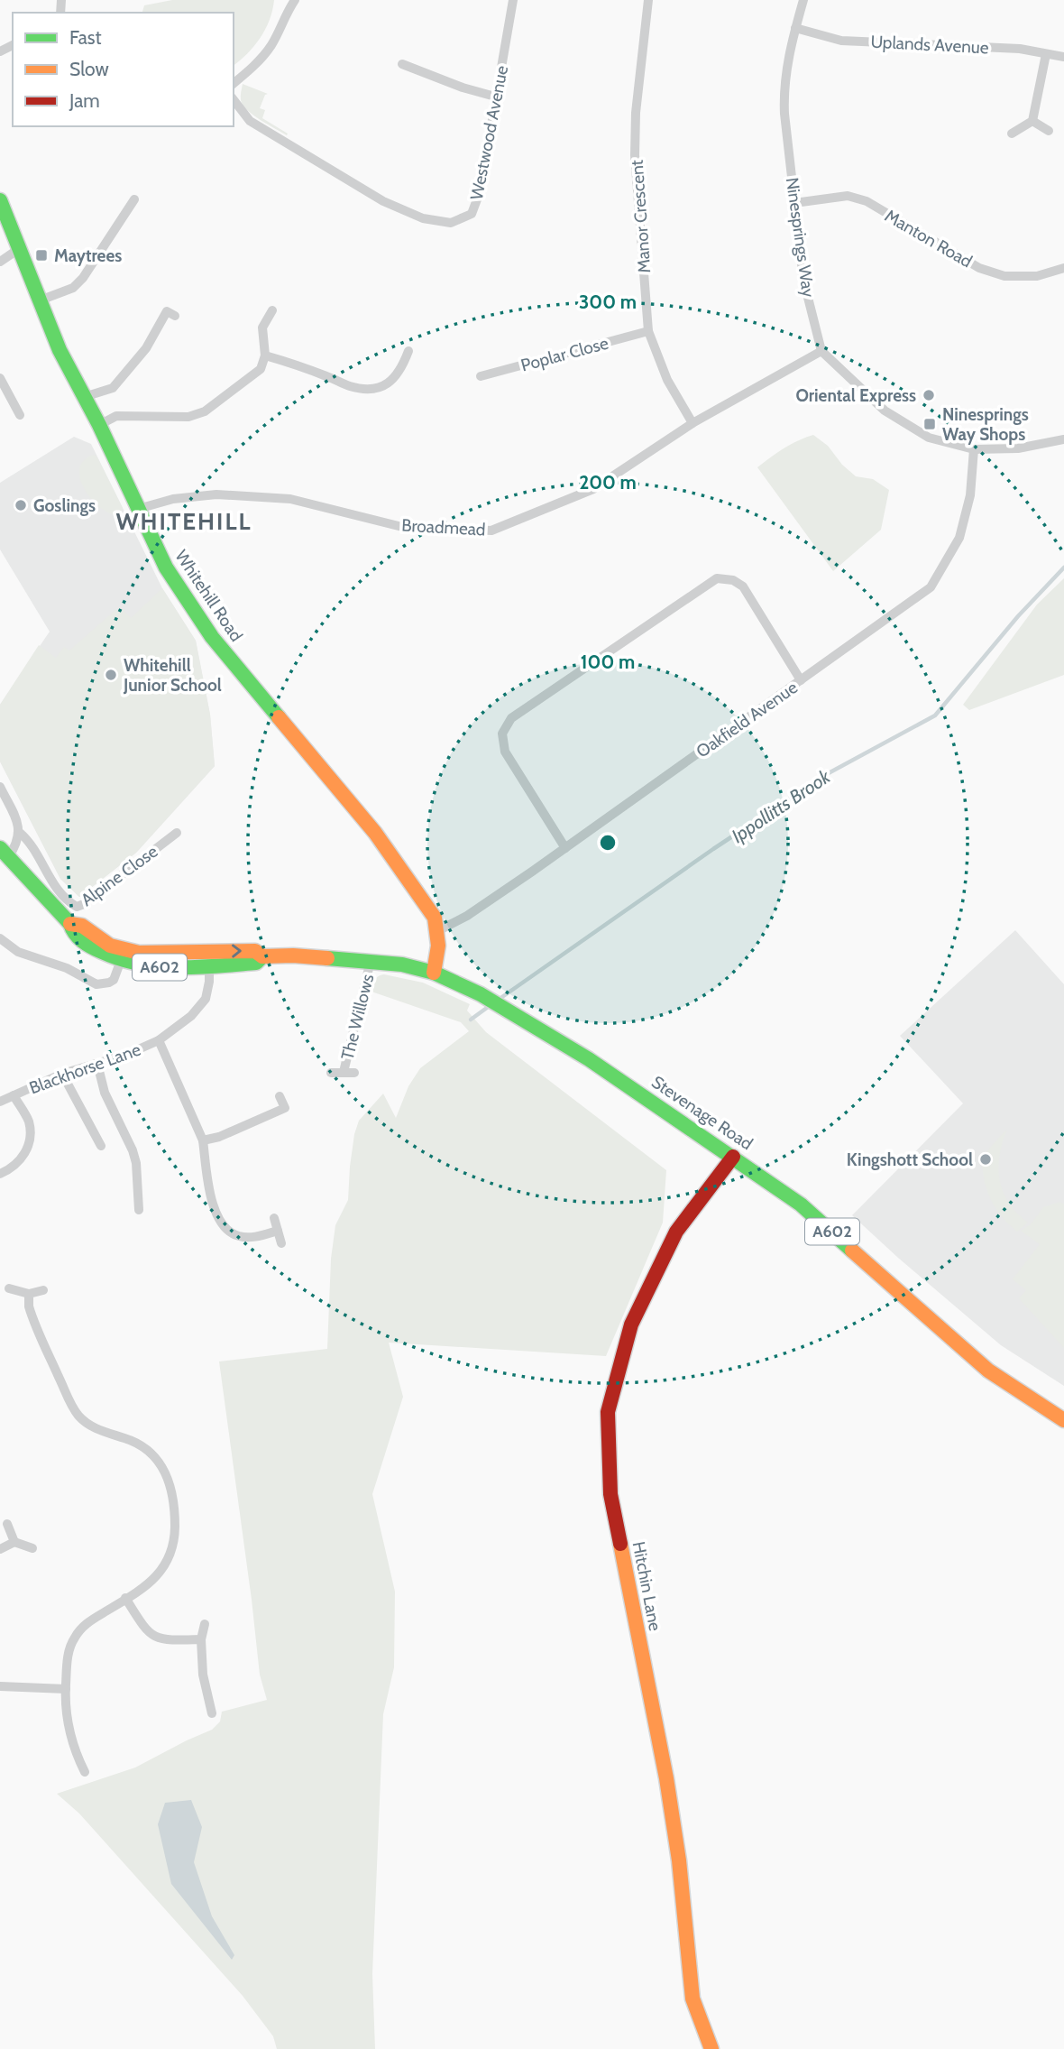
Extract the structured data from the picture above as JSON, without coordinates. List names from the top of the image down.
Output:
{
  "streets": {
    "street": [
      "Uplands Avenue",
      "Westwood Avenue",
      "Manor Crescent",
      "Ninesprings Way",
      "Manton Road",
      "Poplar Close",
      "Broadmead",
      "Whitehill Road",
      "Oakfield Avenue",
      "Alpine Close",
      "A602",
      "The Willows",
      "Blackhorse Lane",
      "Stevenage Road",
      "Hitchin Lane"
    ]
  },
  "crossings": [
    ["Uplands Avenue", "Ninesprings Way"],
    ["Manor Crescent", "Poplar Close"],
    ["Manor Crescent", "Broadmead"],
    ["Ninesprings Way", "Manton Road"],
    ["Ninesprings Way", "Broadmead"],
    ["Broadmead", "Whitehill Road"],
    ["Whitehill Road", "Oakfield Avenue"],
    ["The Willows", "Stevenage Road"],
    ["Blackhorse Lane", "Stevenage Road"],
    ["Stevenage Road", "Hitchin Lane"]
  ],
  "districts": ["WHITEHILL"],
  "water": ["Ippollitts Brook"],
  "places": {
    "transit": ["Maytrees", "Ninesprings Way Shops"],
    "other": [
      "Oriental Express",
      "Goslings",
      "Whitehill Junior School",
      "Kingshott School"
    ]
  },
  "legend": ["Fast", "Slow", "Jam"],
  "rings": ["300 m", "200 m", "100 m"]
}
